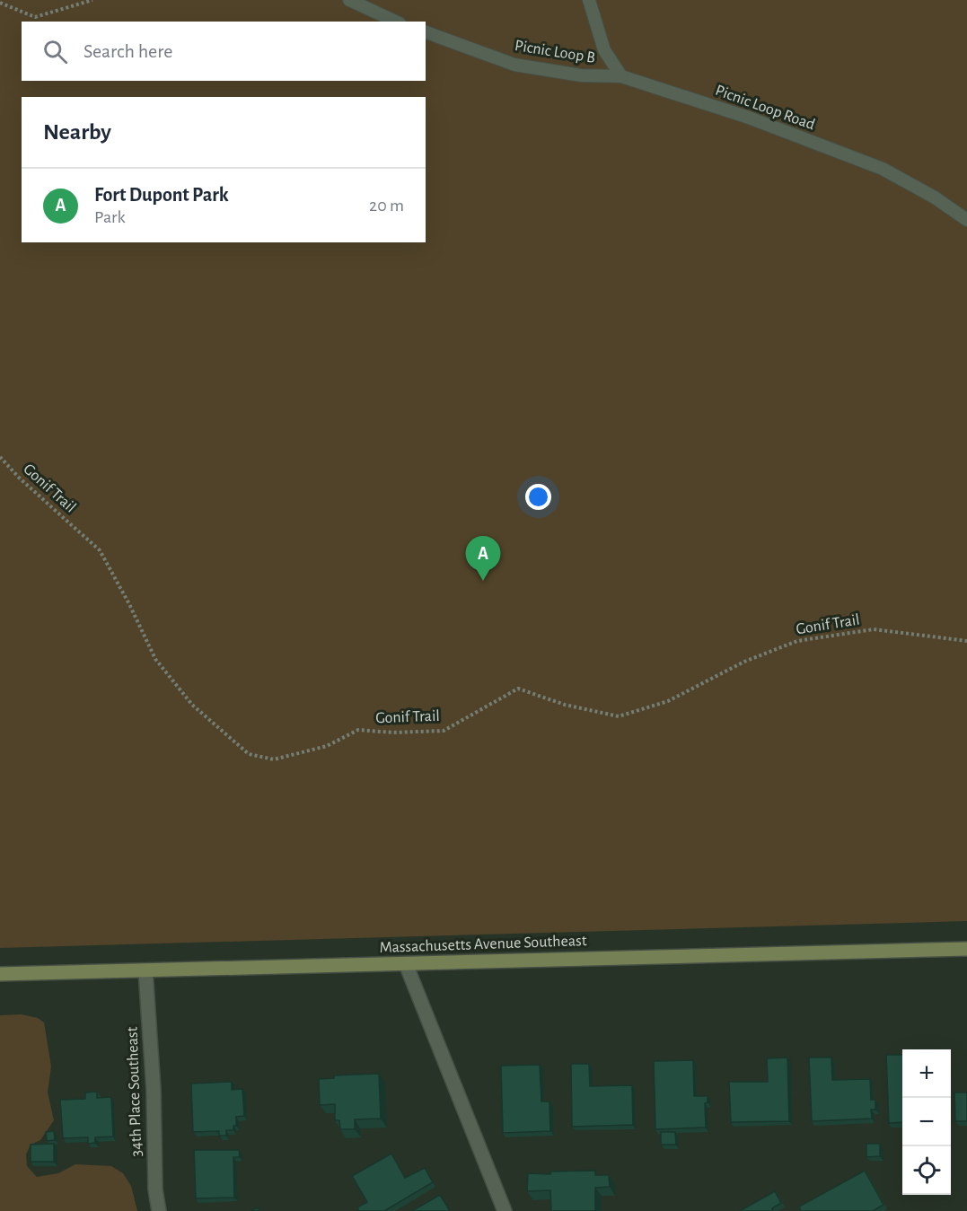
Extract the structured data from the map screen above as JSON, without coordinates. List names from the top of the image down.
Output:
{
  "streets": {
    "street": ["Massachusetts Avenue Southeast", "34th Place Southeast"],
    "lane": ["Picnic Loop B", "Picnic Loop Road"],
    "path": ["Gonif Trail"]
  },
  "crossings": [
    ["Picnic Loop B", "Picnic Loop Road"],
    ["Massachusetts Avenue Southeast", "34th Place Southeast"]
  ],
  "page": {
    "search": "Search here",
    "heading": "Nearby",
    "list": [
      {
        "mark": "A",
        "name": "Fort Dupont Park",
        "note": "Park",
        "value": "20 m"
      }
    ],
    "pins": "A",
    "map_buttons": ["+", "−"]
  }
}
